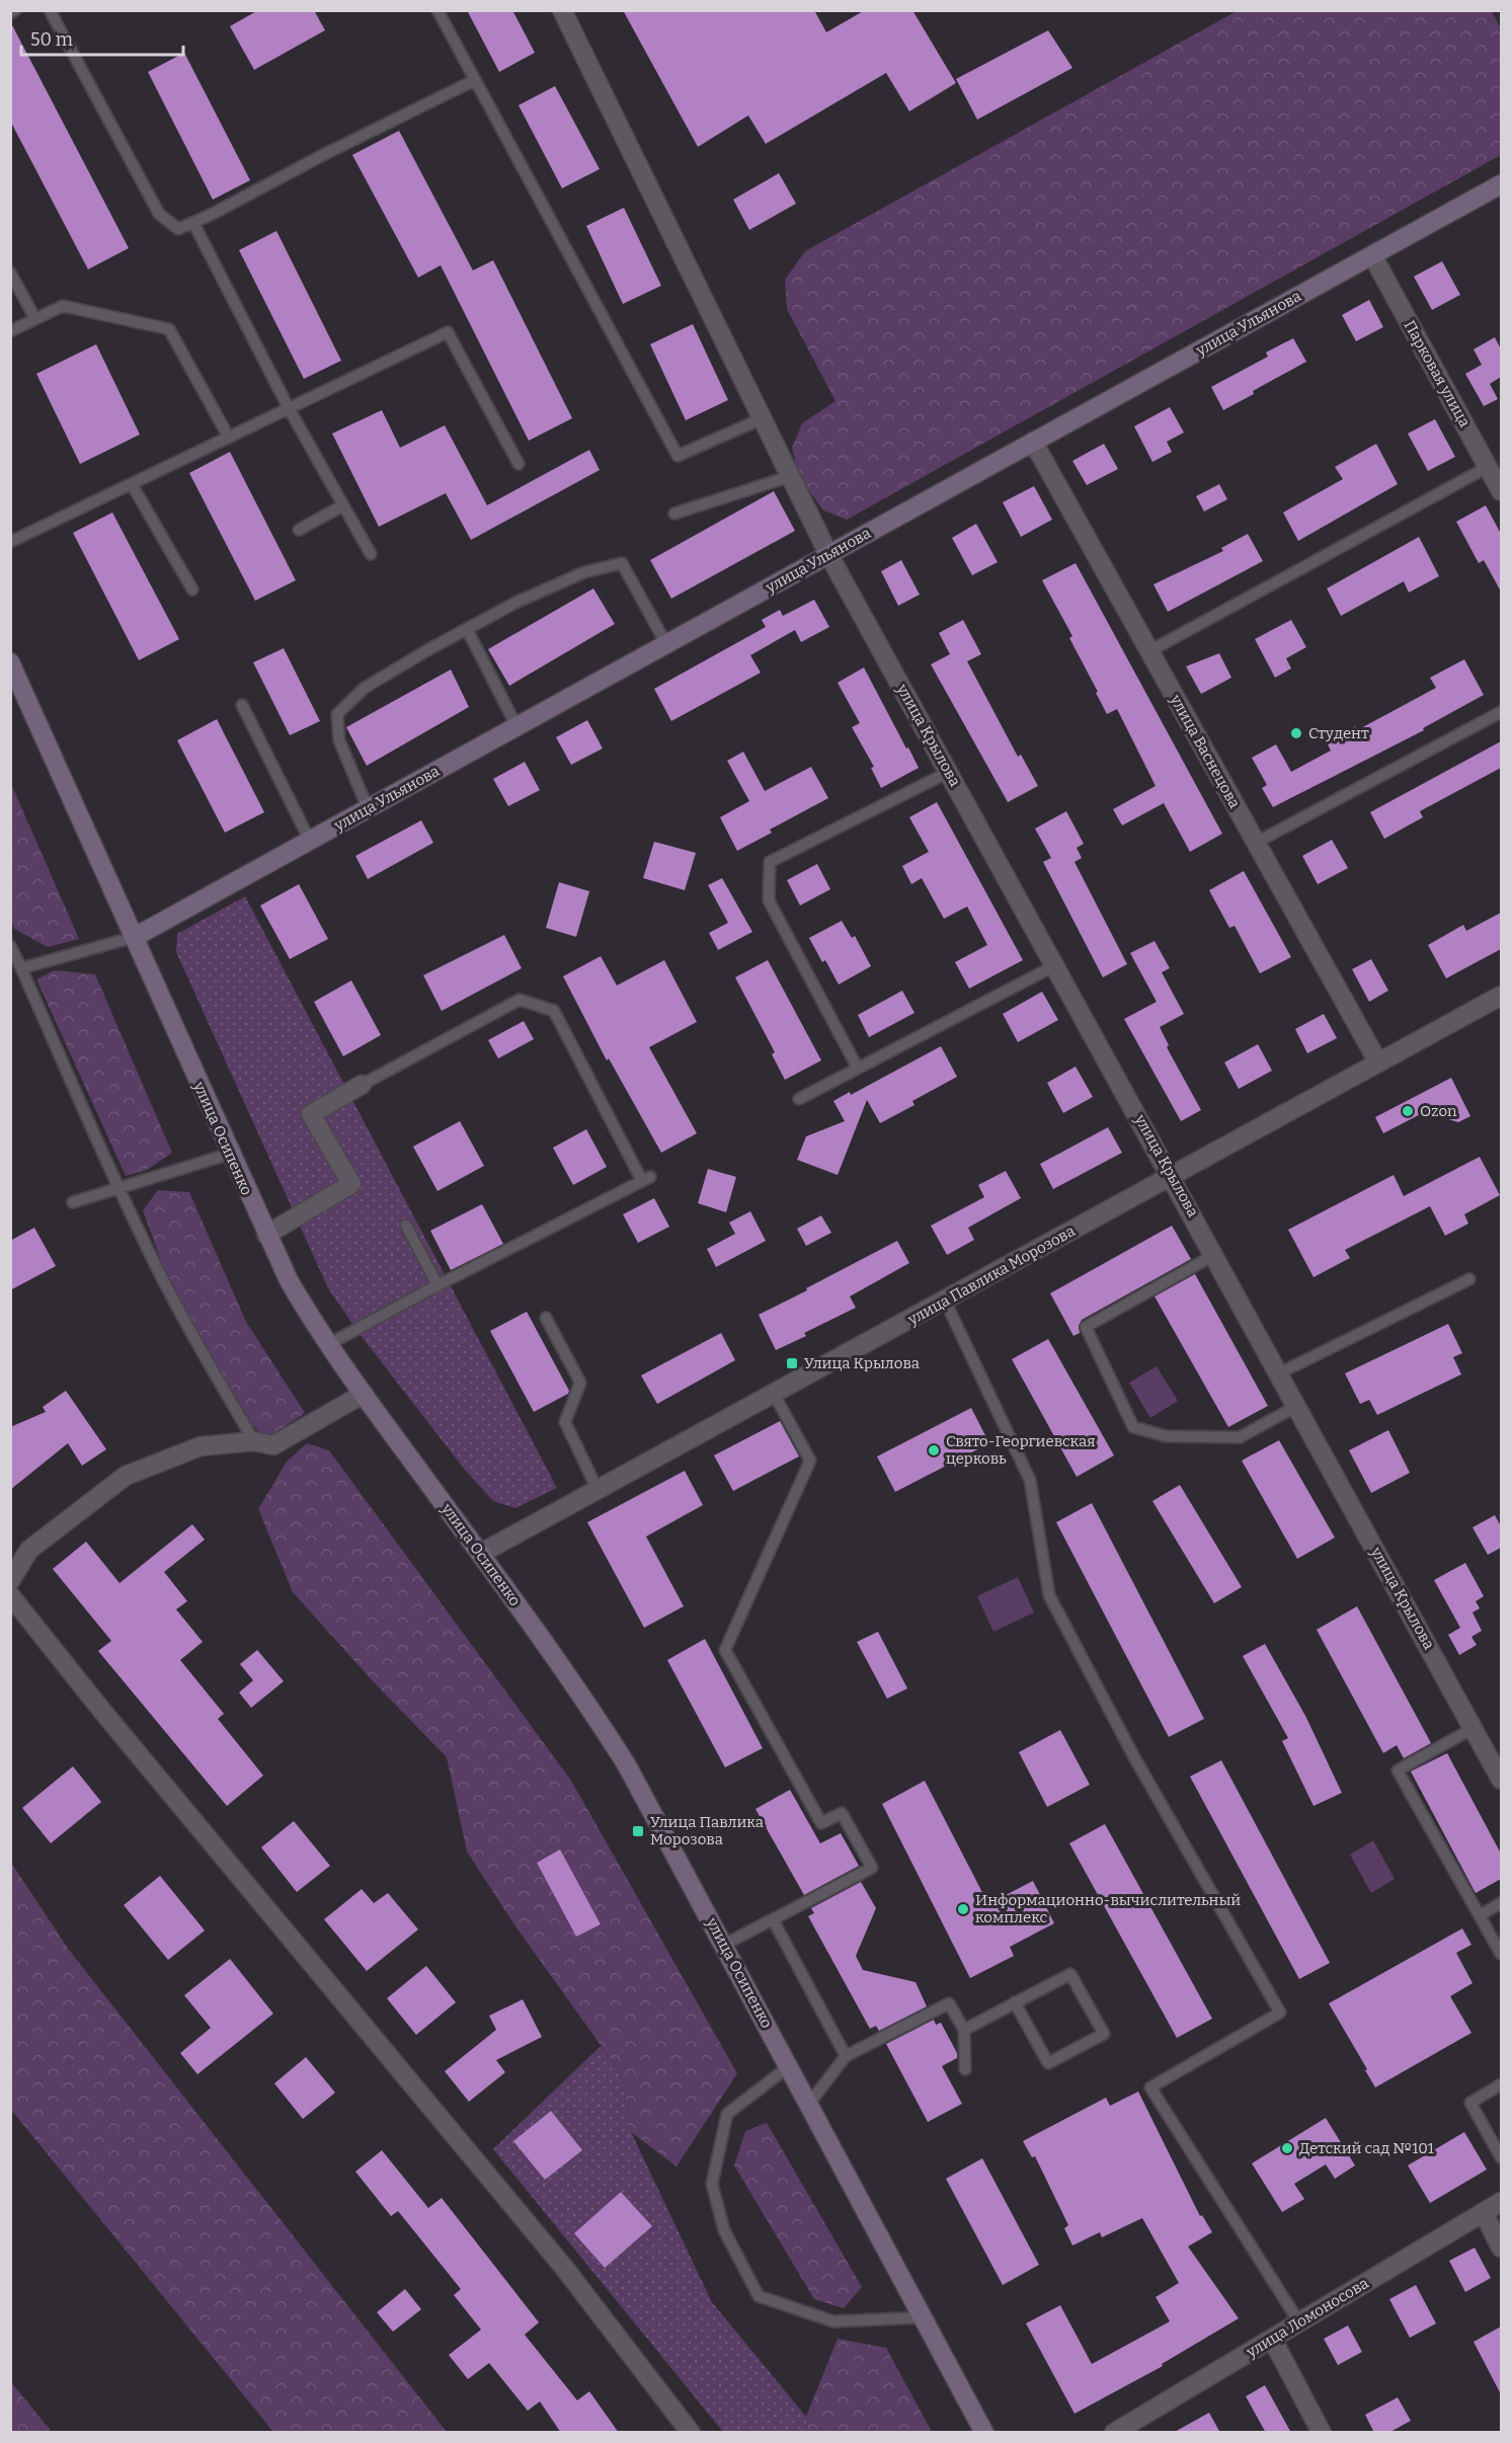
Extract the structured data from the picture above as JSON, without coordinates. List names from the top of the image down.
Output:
{
  "streets": {
    "main road": ["улица Ульянова", "улица Осипенко"],
    "street": [
      "Парковая улица",
      "улица Крылова",
      "улица Васнецова",
      "улица Павлика Морозова",
      "улица Ломоносова"
    ]
  },
  "crossings": [
    ["улица Ульянова", "Парковая улица"],
    ["улица Ульянова", "улица Крылова"],
    ["улица Ульянова", "улица Васнецова"],
    ["улица Ульянова", "улица Осипенко"],
    ["улица Крылова", "улица Павлика Морозова"],
    ["улица Васнецова", "улица Павлика Морозова"],
    ["улица Осипенко", "улица Павлика Морозова"]
  ],
  "places": {
    "other": [
      "Студент",
      "Ozon",
      "Свято-Георгиевская церковь",
      "Информационно-вычислительный комплекс",
      "Детский сад №101"
    ],
    "transit": ["Улица Крылова", "Улица Павлика Морозова"]
  },
  "scale_bar": "50 m"
}
